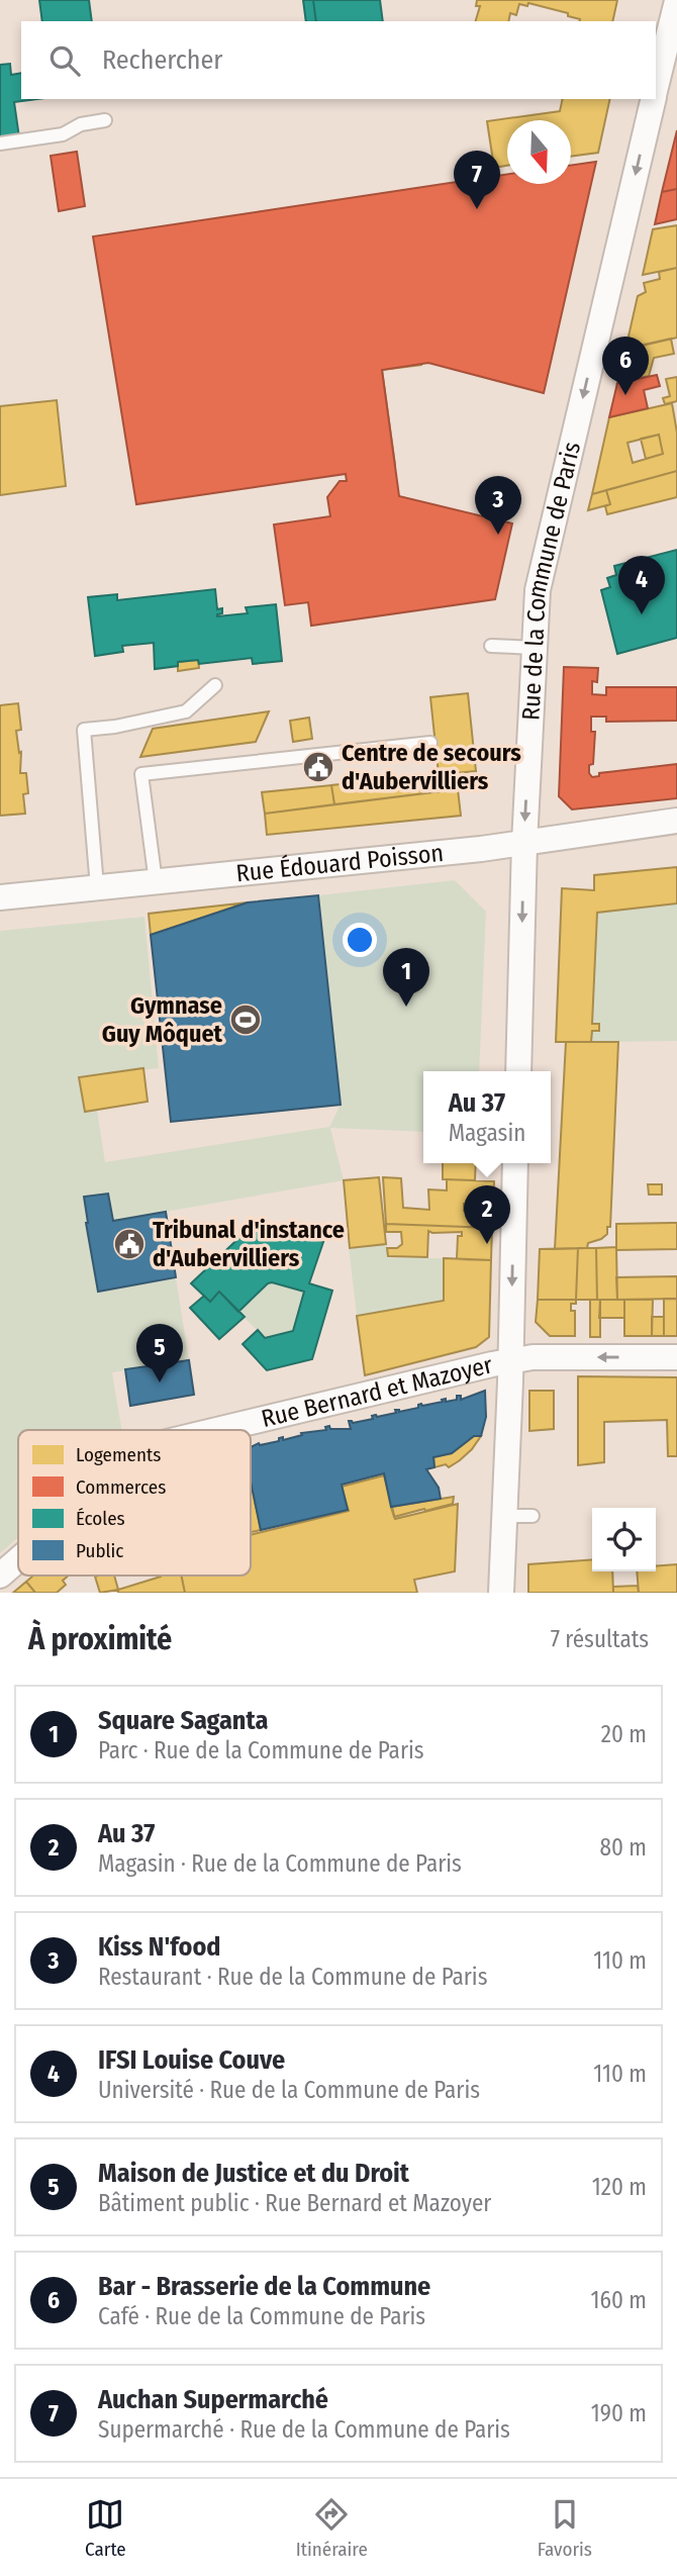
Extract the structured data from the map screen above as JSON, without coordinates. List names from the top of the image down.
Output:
{
  "streets": {
    "street": ["Rue de la Commune de Paris", "Rue Édouard Poisson", "Rue Bernard et Mazoyer"]
  },
  "crossings": [
    ["Rue de la Commune de Paris", "Rue Édouard Poisson"]
  ],
  "one_way": ["Rue de la Commune de Paris"],
  "places": {
    "public building": ["Centre de secours d'Aubervilliers", "Tribunal d'instance d'Aubervilliers"],
    "sports": ["Gymnase Guy Môquet"]
  },
  "legend": [
    "Logements",
    "Commerces",
    "Écoles",
    "Public"
  ],
  "north": "bottom",
  "page": {
    "search": "Rechercher",
    "pins": [
      "7",
      "6",
      "3",
      "4",
      "1",
      "2",
      "5"
    ],
    "popup": ["Au 37", "Magasin"],
    "heading": ["À proximité", "7 résultats"],
    "list": [
      {
        "mark": "1",
        "name": "Square Saganta",
        "note": "Parc · Rue de la Commune de Paris",
        "value": "20 m"
      },
      {
        "mark": "2",
        "name": "Au 37",
        "note": "Magasin · Rue de la Commune de Paris",
        "value": "80 m"
      },
      {
        "mark": "3",
        "name": "Kiss N'food",
        "note": "Restaurant · Rue de la Commune de Paris",
        "value": "110 m"
      },
      {
        "mark": "4",
        "name": "IFSI Louise Couve",
        "note": "Université · Rue de la Commune de Paris",
        "value": "110 m"
      },
      {
        "mark": "5",
        "name": "Maison de Justice et du Droit",
        "note": "Bâtiment public · Rue Bernard et Mazoyer",
        "value": "120 m"
      },
      {
        "mark": "6",
        "name": "Bar - Brasserie de la Commune",
        "note": "Café · Rue de la Commune de Paris",
        "value": "160 m"
      },
      {
        "mark": "7",
        "name": "Auchan Supermarché",
        "note": "Supermarché · Rue de la Commune de Paris",
        "value": "190 m"
      }
    ],
    "nav": ["Carte", "Itinéraire", "Favoris"]
  }
}
